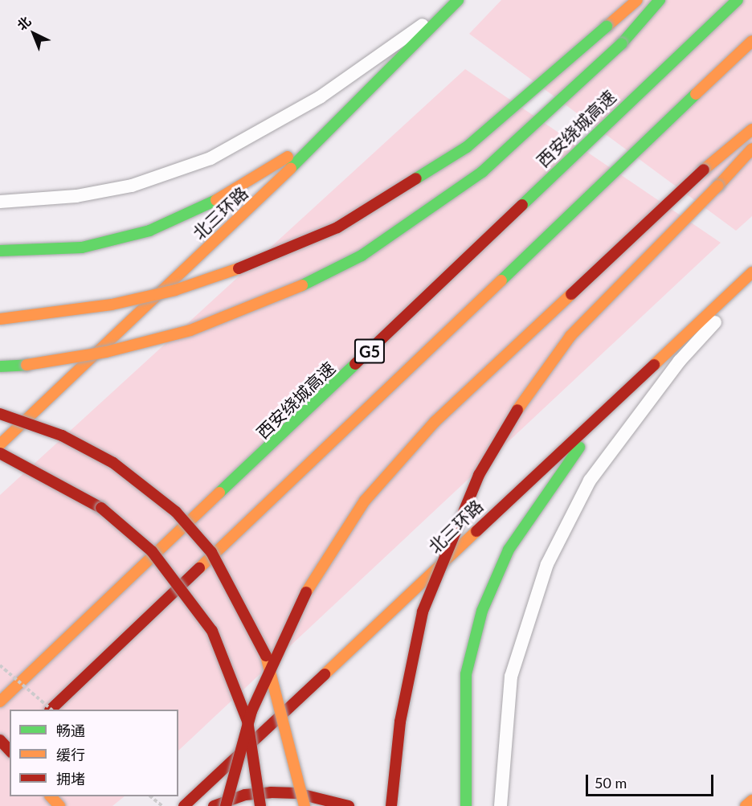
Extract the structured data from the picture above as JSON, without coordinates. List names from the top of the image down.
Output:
{
  "streets": {
    "main road": ["西安绕城高速", "北三环路", "G5"]
  },
  "legend": ["畅通", "缓行", "拥堵"],
  "scale_bar": "50 m",
  "north": "top left"
}
